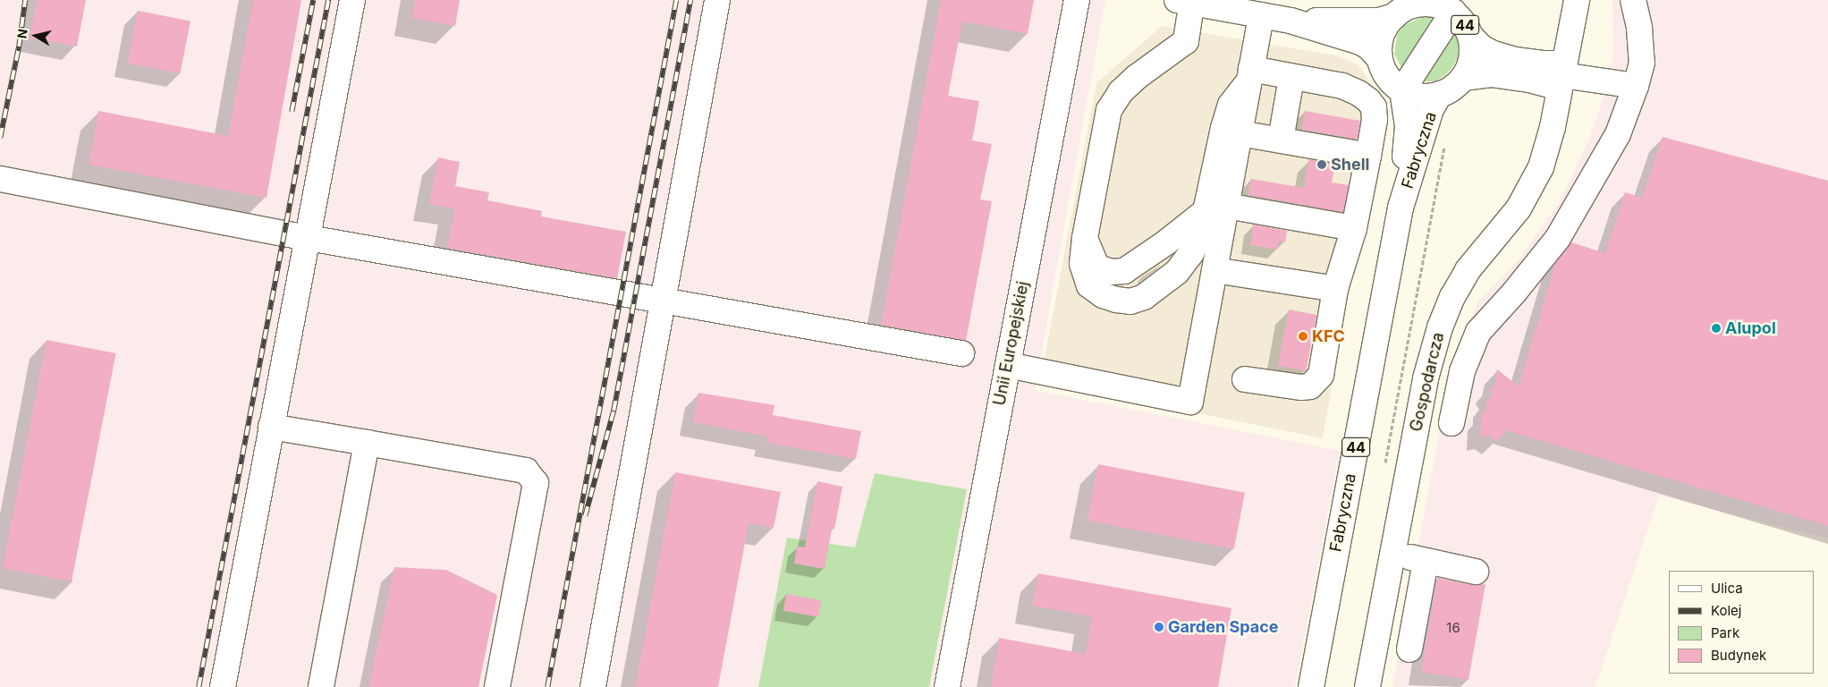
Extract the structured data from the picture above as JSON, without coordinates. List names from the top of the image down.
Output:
{
  "streets": {
    "street": [
      "44",
      "Fabryczna",
      "Unii Europejskiej",
      "Gospodarcza"
    ]
  },
  "crossings": [
    ["44", "Fabryczna"]
  ],
  "places": [
    "Shell",
    "Alupol",
    "KFC",
    "Garden Space"
  ],
  "house_numbers": ["16"],
  "legend": [
    "Ulica",
    "Kolej",
    "Park",
    "Budynek"
  ],
  "north": "left"
}
